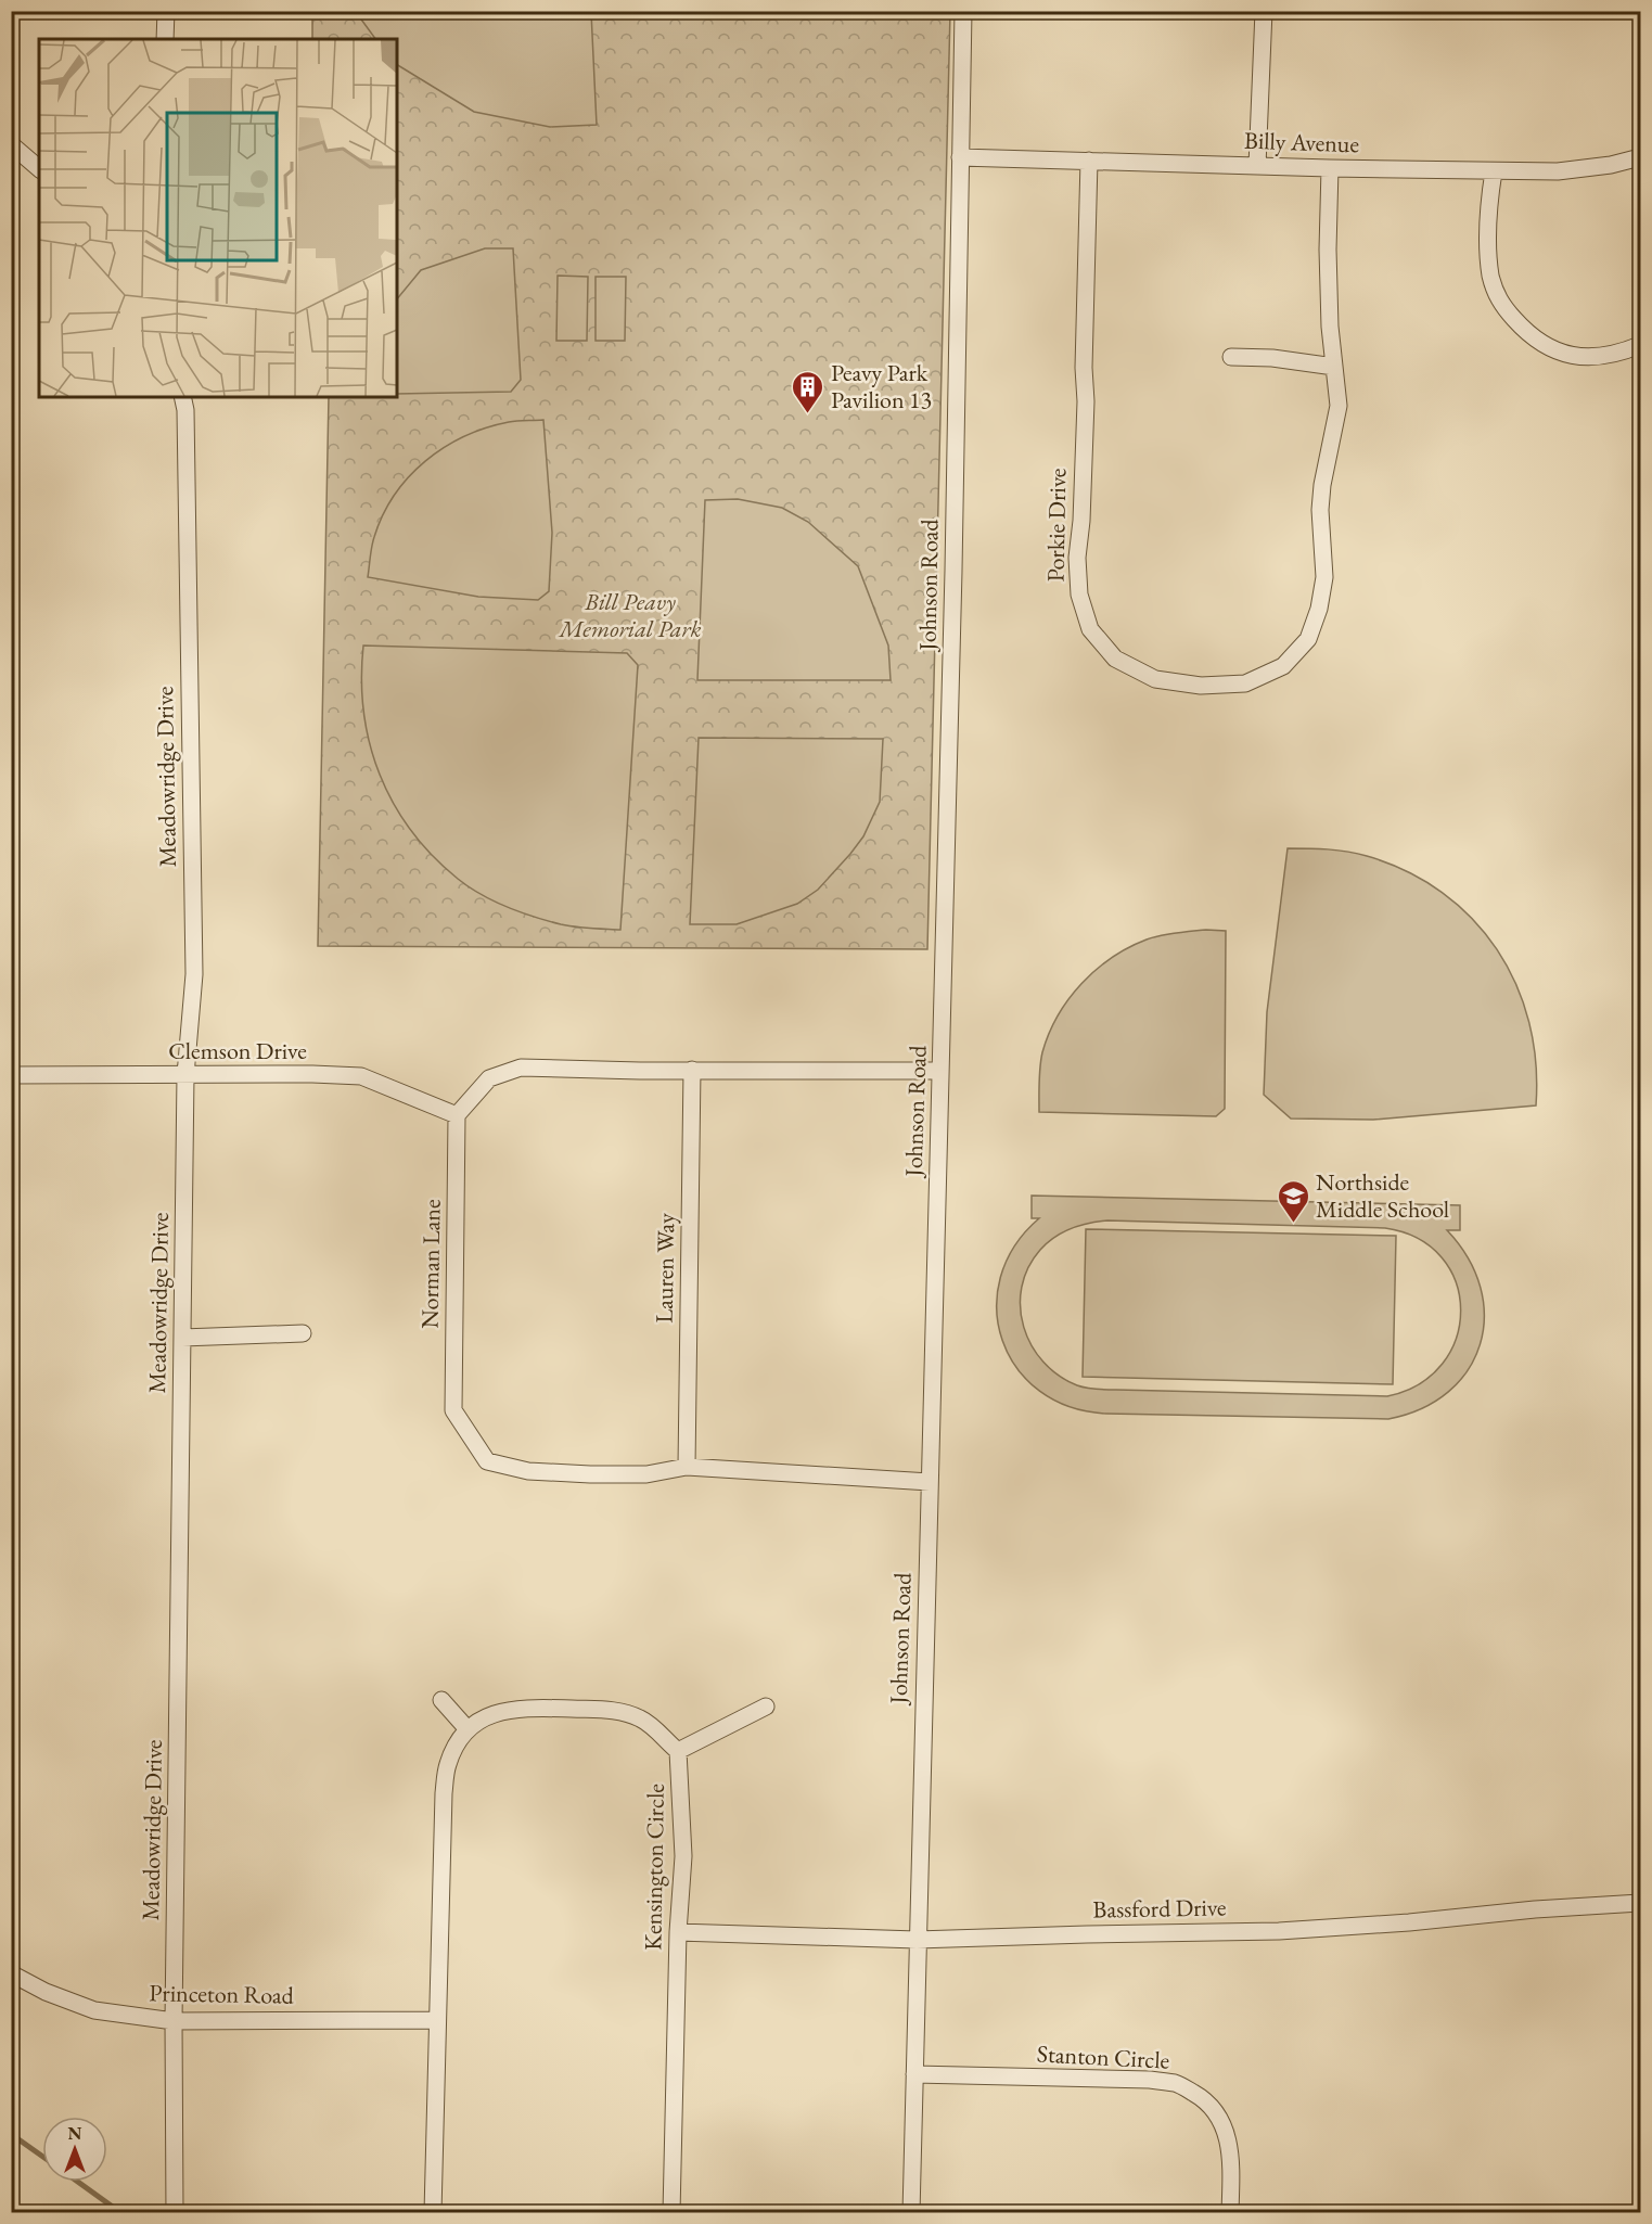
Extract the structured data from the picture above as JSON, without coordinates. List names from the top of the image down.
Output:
{
  "streets": {
    "street": [
      "Billy Avenue",
      "Porkie Drive",
      "Johnson Road",
      "Meadowridge Drive",
      "Clemson Drive",
      "Norman Lane",
      "Lauren Way",
      "Kensington Circle",
      "Bassford Drive",
      "Princeton Road",
      "Stanton Circle"
    ]
  },
  "crossings": [
    ["Billy Avenue", "Porkie Drive"],
    ["Billy Avenue", "Johnson Road"],
    ["Johnson Road", "Norman Lane"],
    ["Johnson Road", "Bassford Drive"],
    ["Johnson Road", "Stanton Circle"],
    ["Meadowridge Drive", "Clemson Drive"],
    ["Meadowridge Drive", "Princeton Road"],
    ["Clemson Drive", "Norman Lane"],
    ["Norman Lane", "Lauren Way"],
    ["Kensington Circle", "Bassford Drive"],
    ["Kensington Circle", "Princeton Road"]
  ],
  "parks": ["Bill Peavy Memorial Park"],
  "places": {
    "building": ["Peavy Park Pavilion 13"],
    "school or university": ["Northside Middle School"]
  },
  "north": "top"
}
